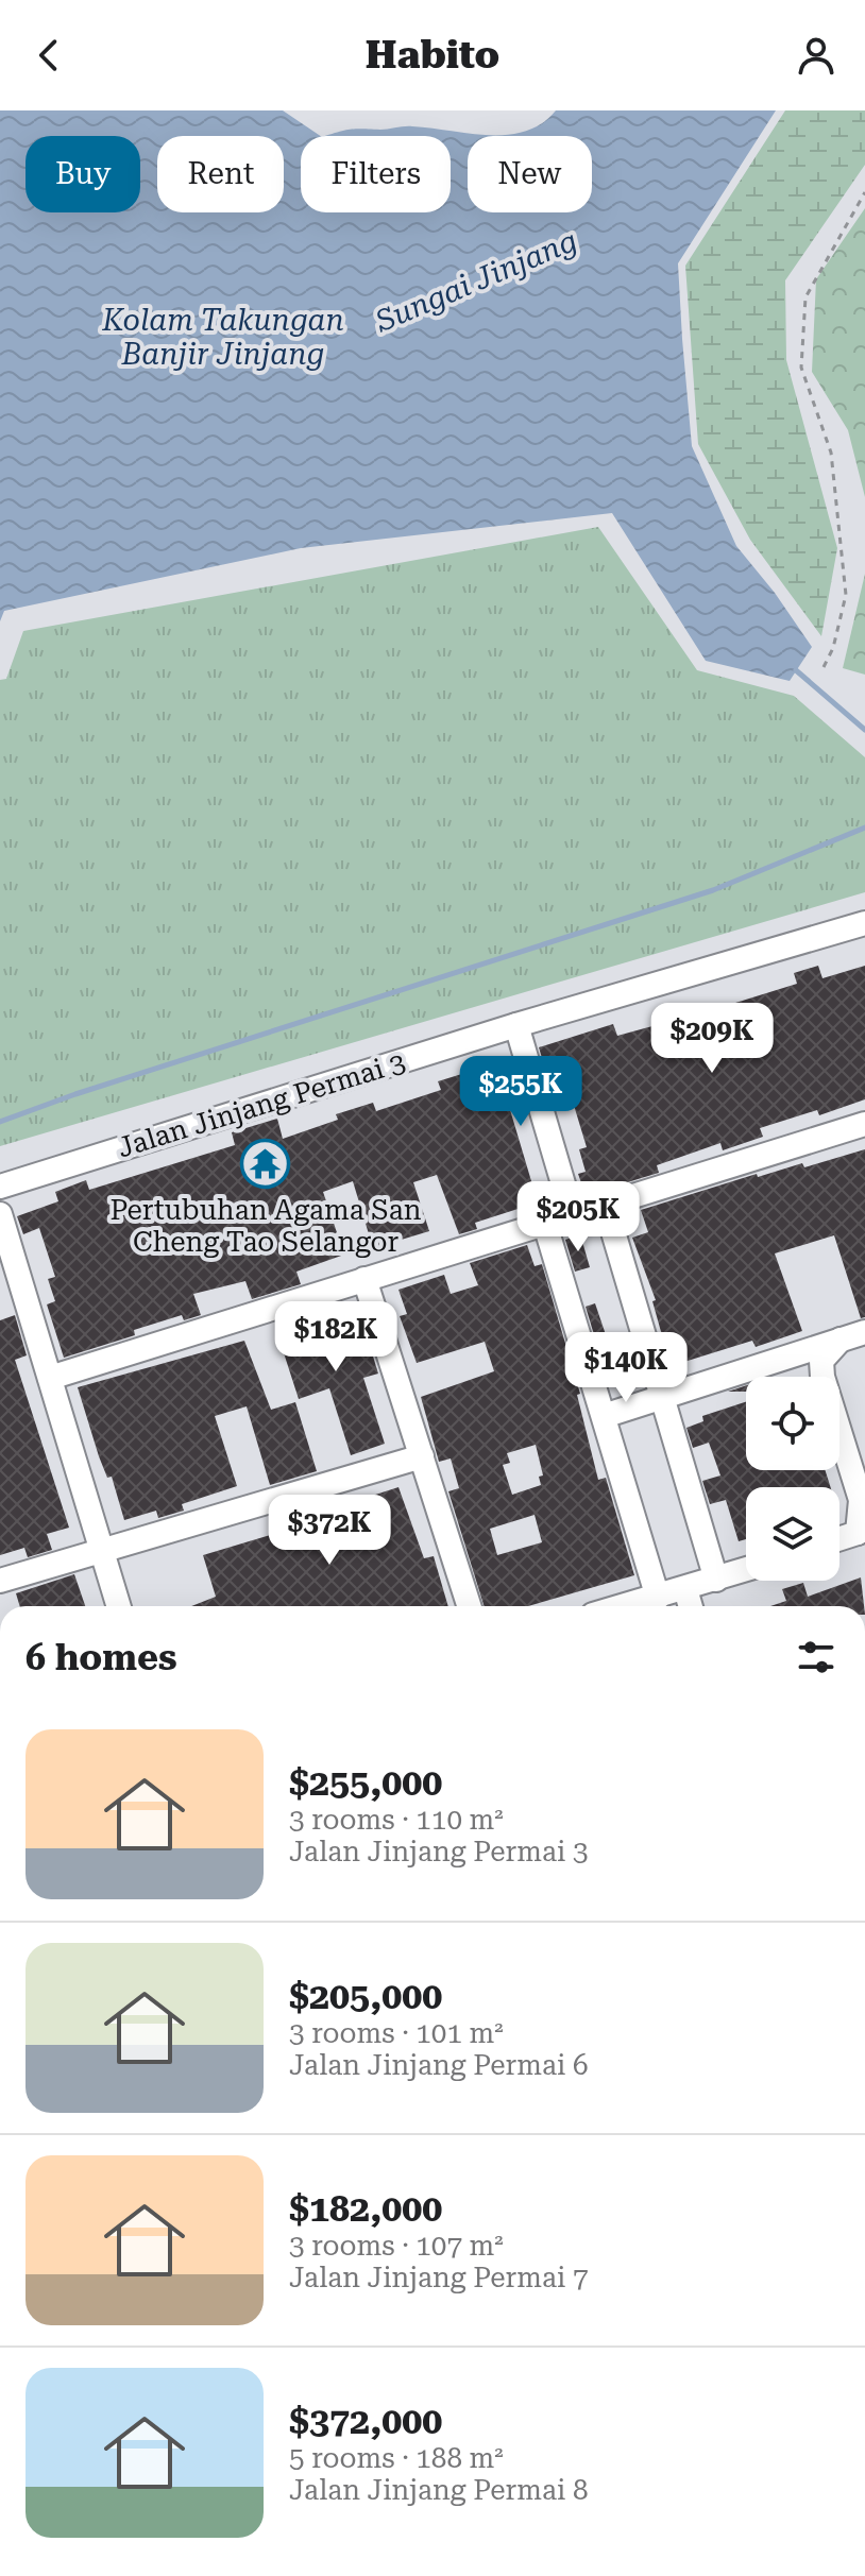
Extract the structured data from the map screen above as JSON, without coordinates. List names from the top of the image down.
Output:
{
  "streets": {
    "street": ["Jalan Jinjang Permai 3"]
  },
  "water": ["Sungai Jinjang", "Kolam Takungan Banjir Jinjang"],
  "places": {
    "temple": ["Pertubuhan Agama San Cheng Tao Selangor"]
  },
  "page": {
    "header": "Habito",
    "chip": [
      "Buy",
      "Rent",
      "Filters",
      "New"
    ],
    "price": [
      "$209K",
      "$255K",
      "$205K",
      "$182K",
      "$140K",
      "$372K"
    ],
    "heading": "6 homes",
    "list": [
      {
        "name": "$255,000",
        "note": "3 rooms · 110 m² · Jalan Jinjang Permai 3"
      },
      {
        "name": "$205,000",
        "note": "3 rooms · 101 m² · Jalan Jinjang Permai 6"
      },
      {
        "name": "$182,000",
        "note": "3 rooms · 107 m² · Jalan Jinjang Permai 7"
      },
      {
        "name": "$372,000",
        "note": "5 rooms · 188 m² · Jalan Jinjang Permai 8"
      }
    ]
  }
}
